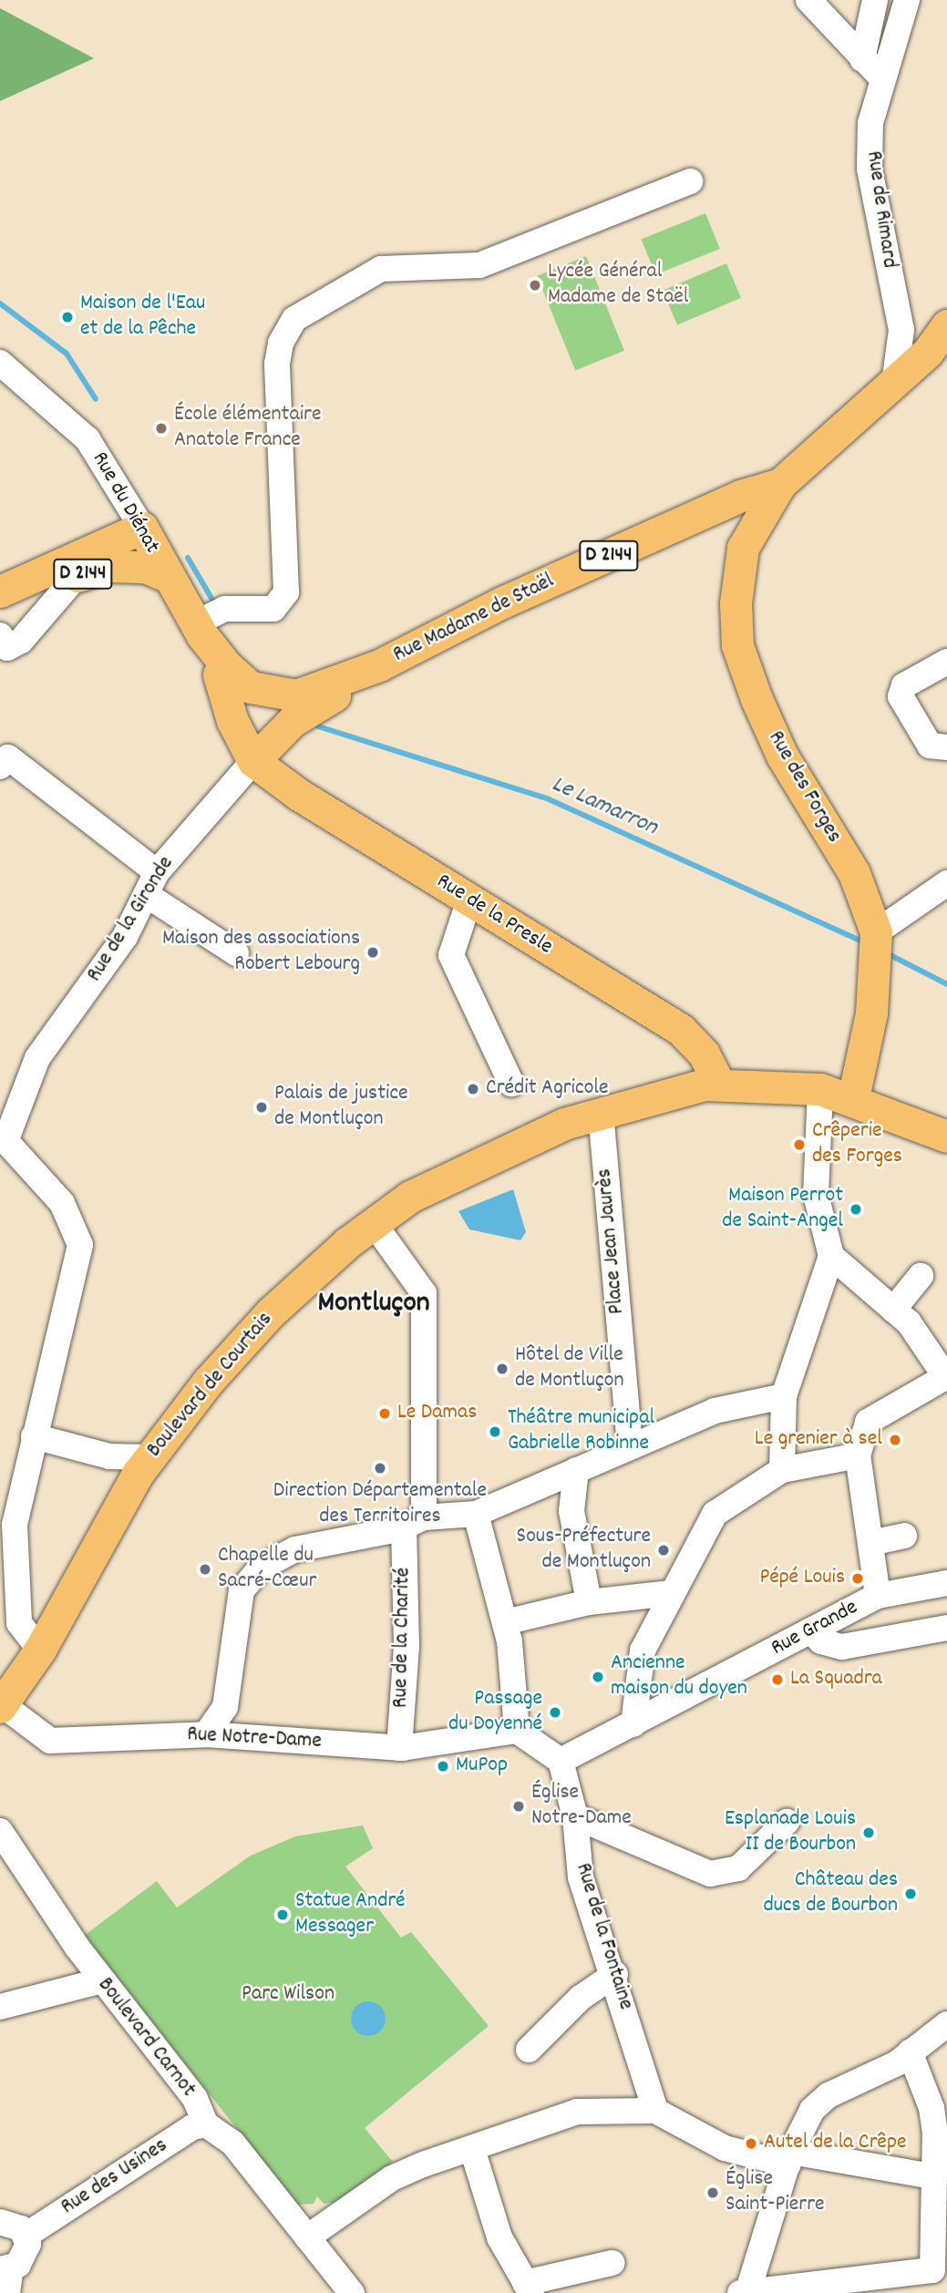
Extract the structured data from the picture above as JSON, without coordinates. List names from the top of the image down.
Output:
{
  "streets": {
    "main road": [
      "Rue du Diénat",
      "D 2144",
      "Rue Madame de Staël",
      "Rue des Forges",
      "Rue de la Presle",
      "Rue de la Gironde",
      "Boulevard de Courtais"
    ],
    "street": [
      "Rue de Rimard",
      "Place Jean Jaurès",
      "Rue Grande",
      "Rue de la Charité",
      "Rue Notre-Dame",
      "Rue de la Fontaine",
      "Boulevard Carnot",
      "Rue des Usines"
    ]
  },
  "crossings": [
    ["Rue de Rimard", "D 2144"],
    ["Rue du Diénat", "D 2144"],
    ["Rue du Diénat", "Rue Madame de Staël"],
    ["D 2144", "Rue Madame de Staël"],
    ["D 2144", "Rue des Forges"],
    ["Rue Madame de Staël", "Rue des Forges"],
    ["Rue Madame de Staël", "Rue de la Gironde"],
    ["Rue des Forges", "Boulevard de Courtais"],
    ["Rue de la Presle", "Rue de la Gironde"],
    ["Rue de la Presle", "Boulevard de Courtais"],
    ["Place Jean Jaurès", "Boulevard de Courtais"],
    ["Boulevard de Courtais", "Rue de la Charité"],
    ["Boulevard de Courtais", "Rue Notre-Dame"],
    ["Rue Grande", "Rue de la Fontaine"],
    ["Rue de la Charité", "Rue Notre-Dame"],
    ["Boulevard Carnot", "Rue des Usines"]
  ],
  "districts": ["Montluçon"],
  "water": ["Le Lamarron"],
  "parks": ["Parc Wilson"],
  "places": [
    "Lycée Général Madame de Staël",
    "Maison de l'Eau et de la Pêche",
    "École élémentaire Anatole France",
    "Maison des associations Robert Lebourg",
    "Crédit Agricole",
    "Palais de justice de Montluçon",
    "Crêperie des Forges",
    "Maison Perrot de Saint-Angel",
    "Hôtel de Ville de Montluçon",
    "Le Damas",
    "Théâtre municipal Gabrielle Robinne",
    "Le grenier à sel",
    "Direction Départementale des Territoires",
    "Sous-Préfecture de Montluçon",
    "Chapelle du Sacré-Cœur",
    "Pépé Louis",
    "Ancienne maison du doyen",
    "La Squadra",
    "Passage du Doyenné",
    "MuPop",
    "Église Notre-Dame",
    "Esplanade Louis II de Bourbon",
    "Château des ducs de Bourbon",
    "Statue André Messager",
    "Autel de la Crêpe",
    "Église Saint-Pierre"
  ]
}
